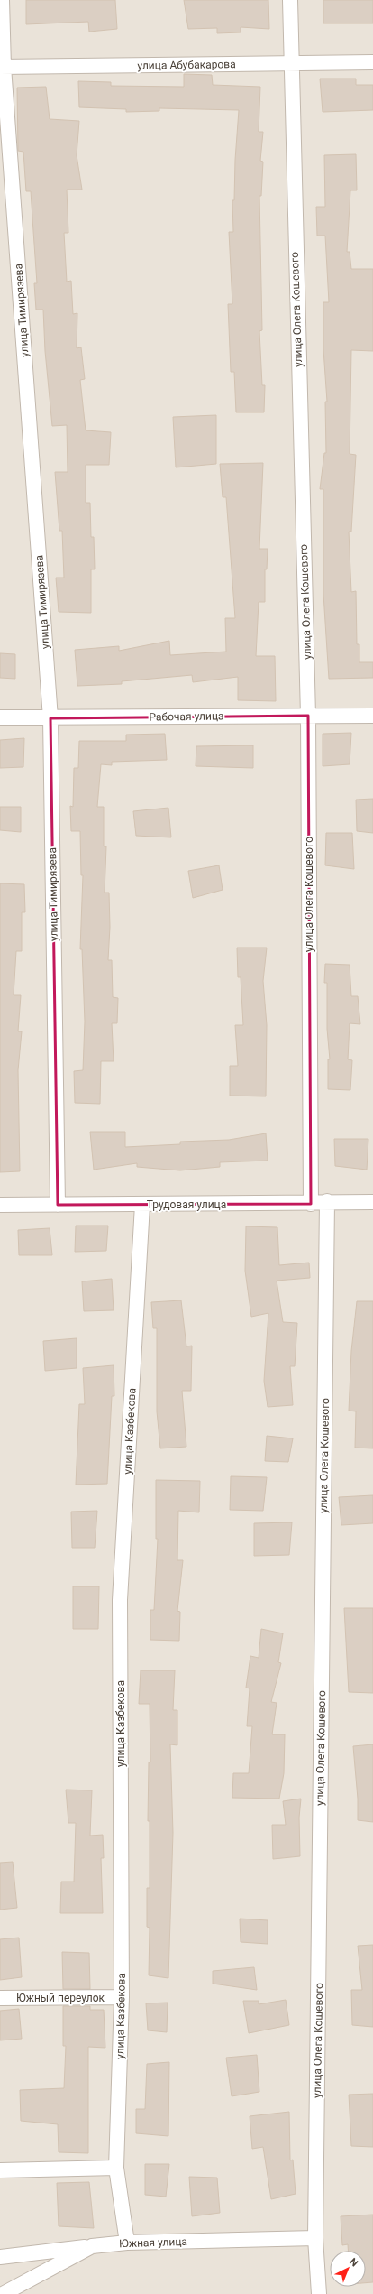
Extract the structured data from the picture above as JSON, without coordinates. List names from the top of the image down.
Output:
{
  "streets": {
    "street": [
      "улица Абубакарова",
      "улица Олега Кошевого",
      "улица Тимирязева",
      "Рабочая улица",
      "Трудовая улица",
      "улица Казбекова",
      "Южный переулок",
      "Южная улица"
    ]
  },
  "crossings": [
    ["улица Абубакарова", "улица Олега Кошевого"],
    ["улица Абубакарова", "улица Тимирязева"],
    ["улица Олега Кошевого", "Рабочая улица"],
    ["улица Олега Кошевого", "Трудовая улица"],
    ["улица Олега Кошевого", "Южная улица"],
    ["улица Тимирязева", "Рабочая улица"],
    ["улица Тимирязева", "Трудовая улица"],
    ["Трудовая улица", "улица Казбекова"],
    ["улица Казбекова", "Южный переулок"],
    ["улица Казбекова", "Южная улица"]
  ],
  "north": "top right"
}
